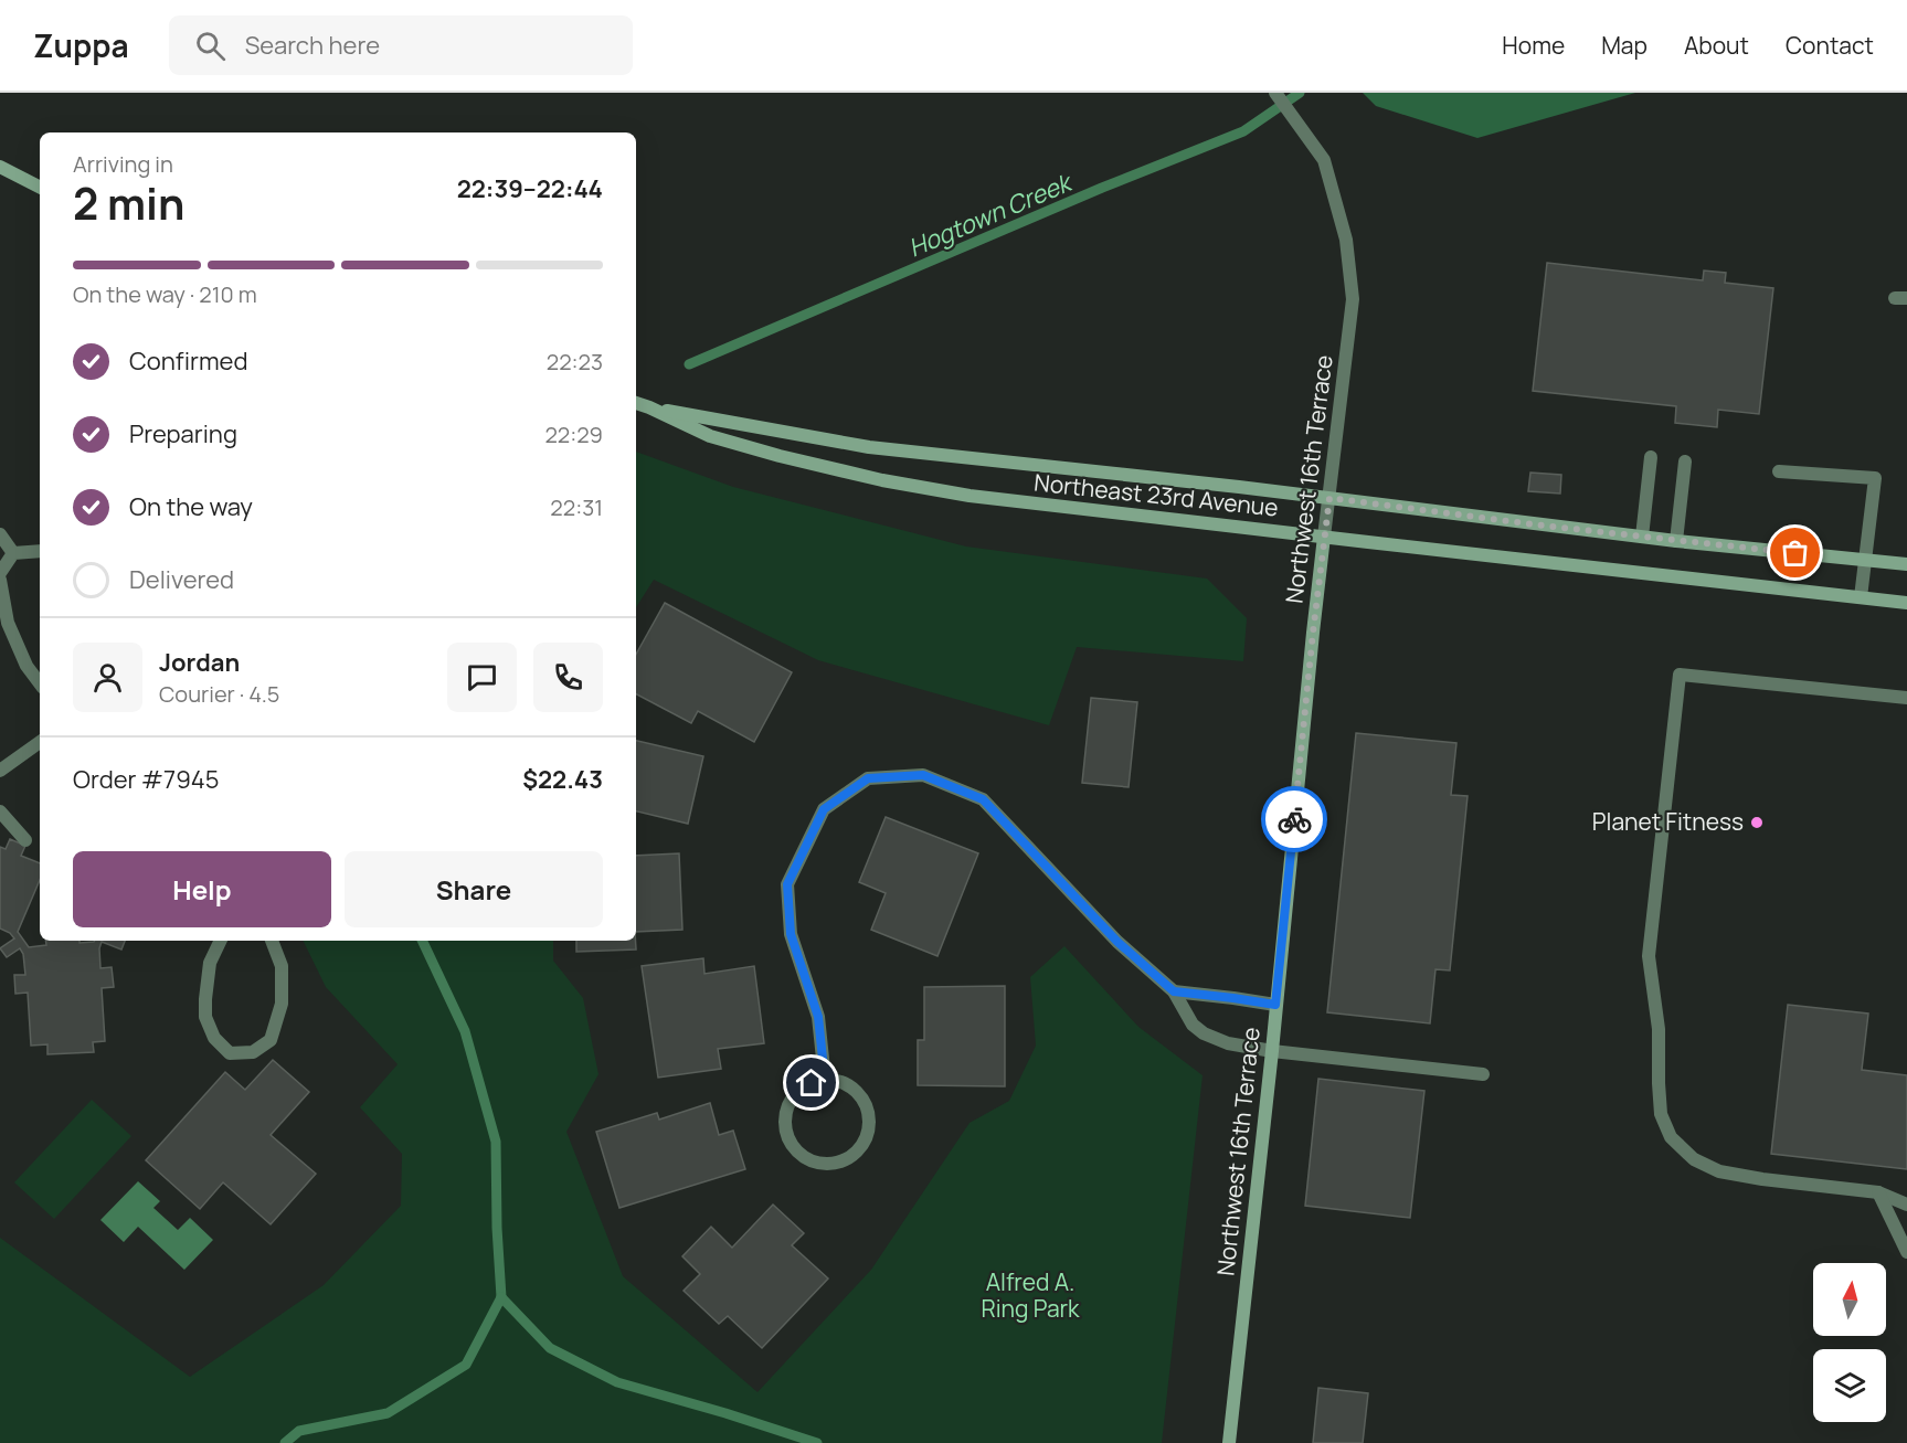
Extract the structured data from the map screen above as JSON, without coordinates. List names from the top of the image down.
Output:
{
  "streets": {
    "street": ["Northwest 16th Terrace", "Northeast 23rd Avenue"]
  },
  "crossings": [
    ["Northwest 16th Terrace", "Northeast 23rd Avenue"]
  ],
  "water": ["Hogtown Creek"],
  "parks": ["Alfred A. Ring Park"],
  "places": ["Planet Fitness"],
  "north": "top",
  "page": {
    "header": "Zuppa",
    "search": "Search here",
    "nav": [
      "Home",
      "Map",
      "About",
      "Contact"
    ],
    "heading": ["2 min", "Arriving in", "22:39–22:44"],
    "panel": [
      "Jordan",
      "Courier · 4.5",
      "Order #7945",
      "$22.43"
    ],
    "bar": "On the way · 210 m",
    "list": [
      ["Confirmed", "22:23"],
      ["Preparing", "22:29"],
      ["On the way", "22:31"],
      "Delivered"
    ],
    "buttons": ["Help", "Share"]
  }
}
